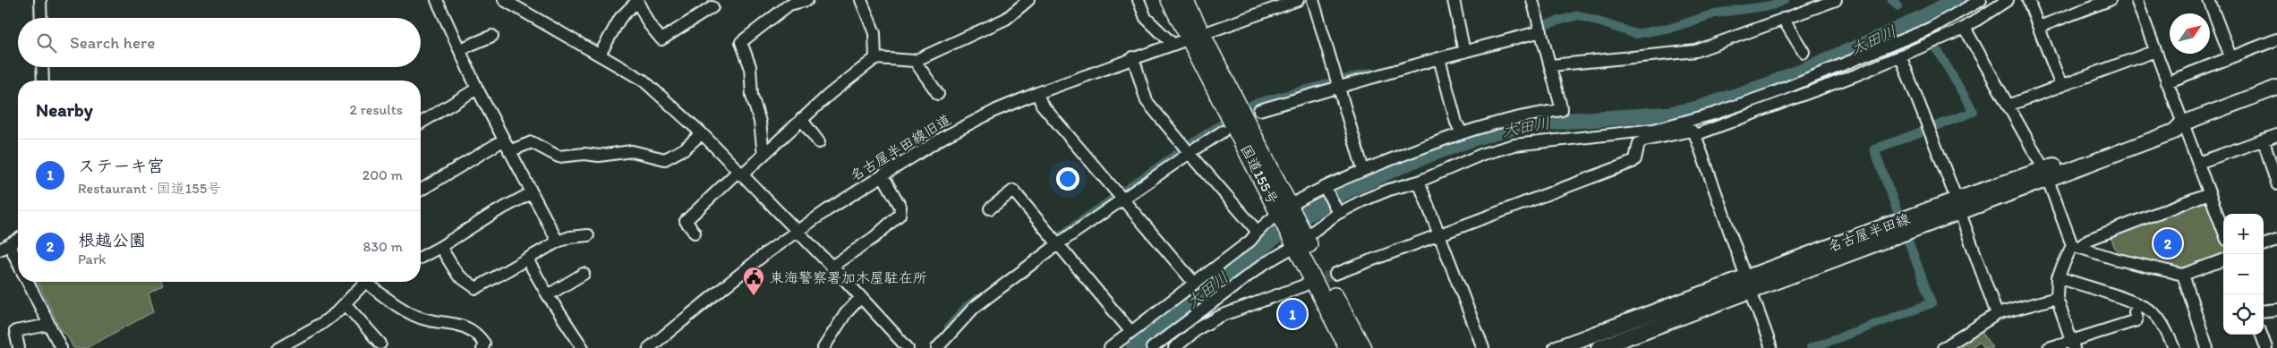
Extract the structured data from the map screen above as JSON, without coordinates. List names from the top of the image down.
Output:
{
  "streets": {
    "highway": ["国道155号"],
    "main road": ["名古屋半田線"],
    "street": ["名古屋半田線旧道"]
  },
  "crossings": [
    ["名古屋半田線旧道", "国道155号"]
  ],
  "water": ["大田川"],
  "places": {
    "public building": ["東海警察署加木屋駐在所"]
  },
  "north": "top right",
  "page": {
    "search": "Search here",
    "heading": ["Nearby", "2 results"],
    "list": [
      {
        "mark": "1",
        "name": "ステーキ宮",
        "note": "Restaurant · 国道155号",
        "value": "200 m"
      },
      {
        "mark": "2",
        "name": "根越公園",
        "note": "Park",
        "value": "830 m"
      }
    ],
    "map_buttons": ["+", "−"],
    "pins": ["2", "1"]
  }
}
